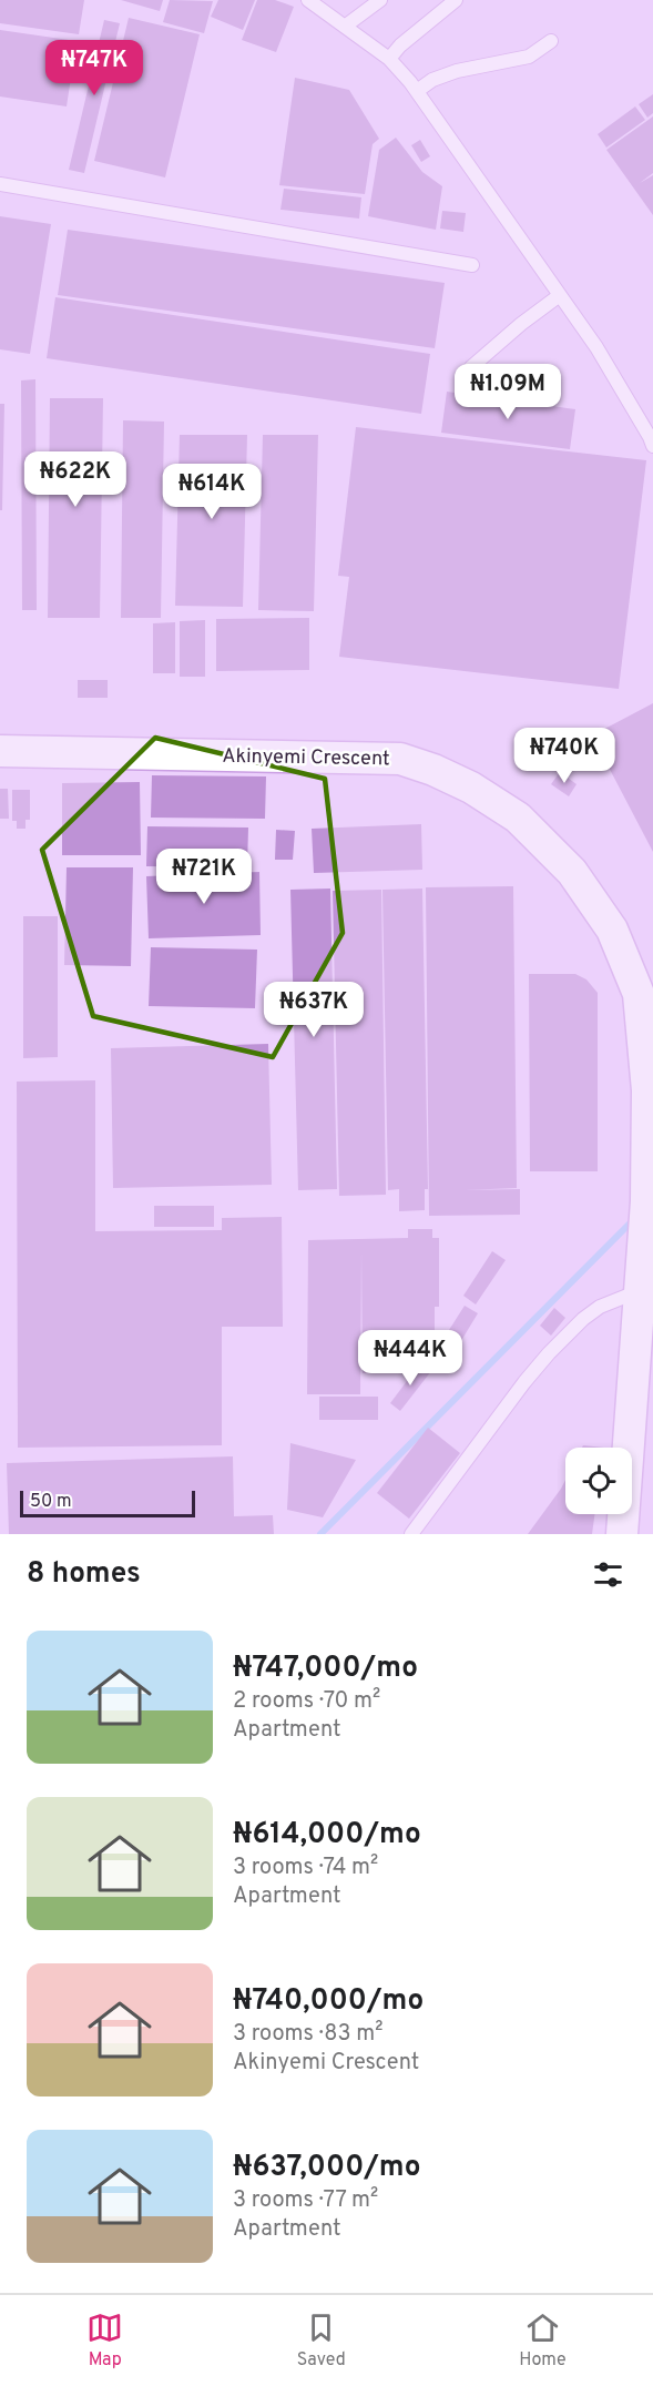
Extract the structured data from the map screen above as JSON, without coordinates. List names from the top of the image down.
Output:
{
  "streets": {
    "street": ["Akinyemi Crescent"]
  },
  "scale_bar": "50 m",
  "page": {
    "price": [
      "₦747K",
      "₦1.09M",
      "₦622K",
      "₦614K",
      "₦740K",
      "₦721K",
      "₦637K",
      "₦444K"
    ],
    "scale": "50 m",
    "heading": "8 homes",
    "list": [
      {
        "name": "₦747,000/mo",
        "note": "2 rooms · 70 m² · Apartment"
      },
      {
        "name": "₦614,000/mo",
        "note": "3 rooms · 74 m² · Apartment"
      },
      {
        "name": "₦740,000/mo",
        "note": "3 rooms · 83 m² · Akinyemi Crescent"
      },
      {
        "name": "₦637,000/mo",
        "note": "3 rooms · 77 m² · Apartment"
      }
    ],
    "tabs": ["Map", "Saved", "Home"]
  }
}
